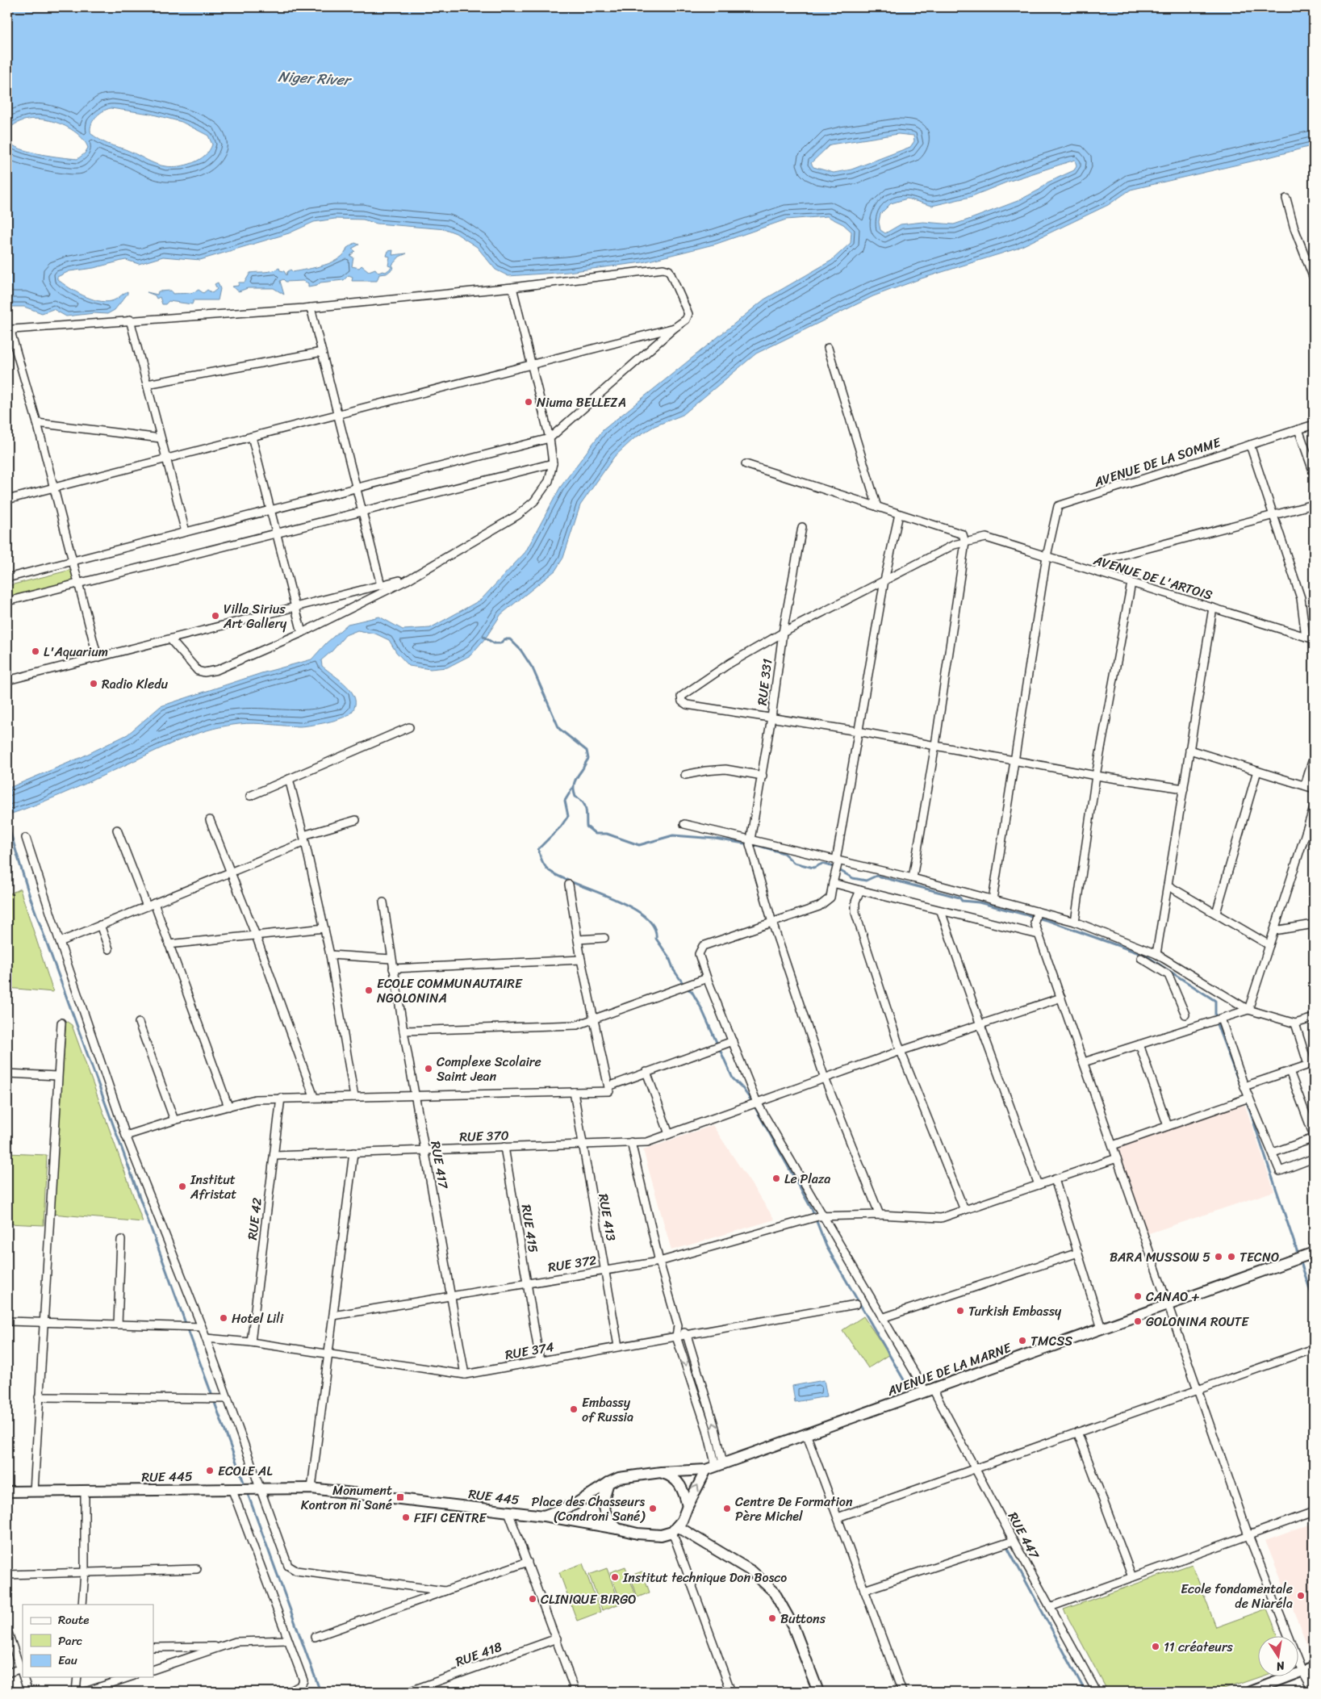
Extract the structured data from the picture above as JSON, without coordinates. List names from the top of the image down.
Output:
{
  "streets": {
    "street": [
      "AVENUE DE LA SOMME",
      "AVENUE DE L'ARTOIS",
      "RUE 331",
      "RUE 370",
      "RUE 417",
      "RUE 413",
      "RUE 42",
      "RUE 415",
      "RUE 372",
      "RUE 374",
      "AVENUE DE LA MARNE",
      "RUE 445",
      "RUE 447",
      "RUE 418"
    ]
  },
  "crossings": [
    ["AVENUE DE LA SOMME", "AVENUE DE L'ARTOIS"],
    ["RUE 370", "RUE 417"],
    ["RUE 370", "RUE 413"],
    ["RUE 370", "RUE 42"],
    ["RUE 370", "RUE 415"],
    ["RUE 417", "RUE 372"],
    ["RUE 417", "RUE 374"],
    ["RUE 413", "RUE 372"],
    ["RUE 413", "RUE 374"],
    ["RUE 42", "RUE 374"],
    ["RUE 415", "RUE 372"],
    ["RUE 415", "RUE 374"],
    ["RUE 372", "RUE 447"],
    ["AVENUE DE LA MARNE", "RUE 445"],
    ["AVENUE DE LA MARNE", "RUE 447"]
  ],
  "water": ["Niger River"],
  "places": {
    "other": [
      "Niuma BELLEZA",
      "Villa Sirius Art Gallery",
      "L'Aquarium",
      "Radio Kledu",
      "ECOLE COMMUNAUTAIRE NGOLONINA",
      "Complexe Scolaire Saint Jean",
      "Le Plaza",
      "Institut Afristat",
      "BARA MUSSOW 5",
      "TECNO",
      "CANAO +",
      "Turkish Embassy",
      "Hotel Lili",
      "GOLONINA ROUTE",
      "TMCSS",
      "Embassy of Russia",
      "ECOLE AL",
      "Place des Chasseurs (Condroni Sané)",
      "Centre De Formation Père Michel",
      "FIFI CENTRE",
      "Institut technique Don Bosco",
      "Ecole fondamentale de Niaréla",
      "CLINIQUE BIRGO",
      "Buttons",
      "11 créateurs"
    ],
    "transit": ["Monument Kontron ni Sané"]
  },
  "legend": ["Route", "Parc", "Eau"],
  "north": "bottom"
}
